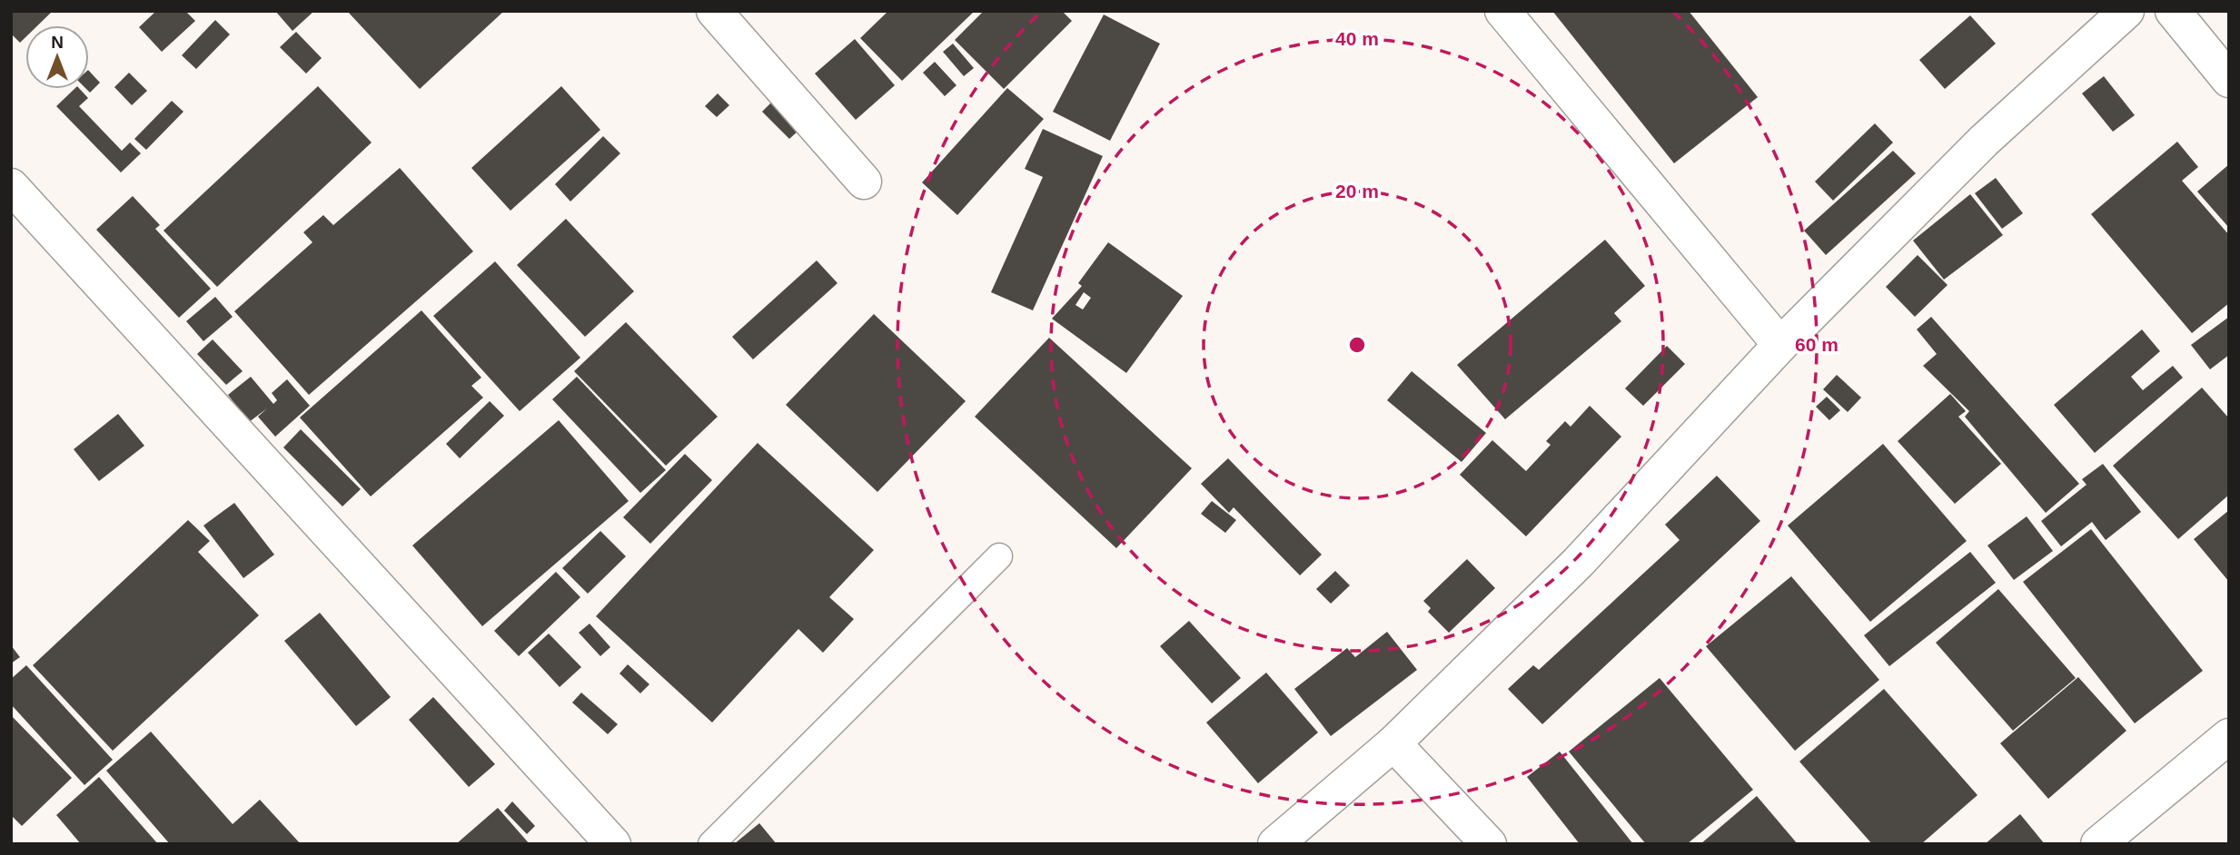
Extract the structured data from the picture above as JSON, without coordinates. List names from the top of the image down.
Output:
{
  "north": "top",
  "rings": ["40 m", "20 m", "60 m"]
}
